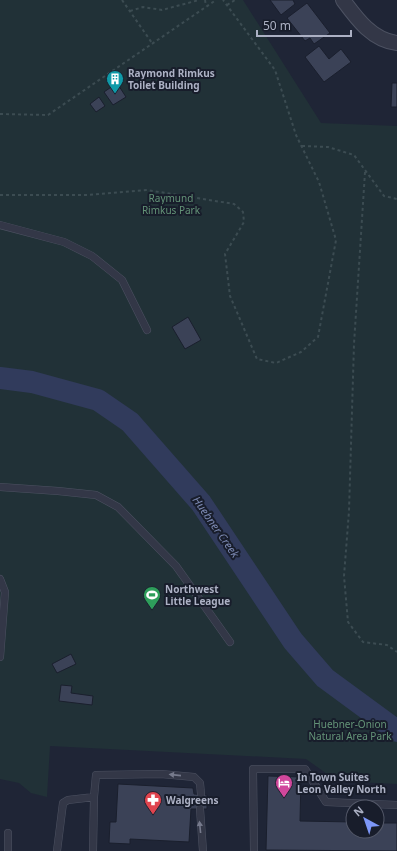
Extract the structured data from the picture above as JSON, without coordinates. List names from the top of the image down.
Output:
{
  "water": ["Huebner Creek"],
  "parks": ["Raymund Rimkus Park", "Huebner-Onion Natural Area Park"],
  "places": {
    "building": ["Raymond Rimkus Toilet Building"],
    "sports": ["Northwest Little League"],
    "hotel": ["In Town Suites Leon Valley North"],
    "pharmacy": ["Walgreens"]
  },
  "scale_bar": "50 m",
  "north": "top left"
}
